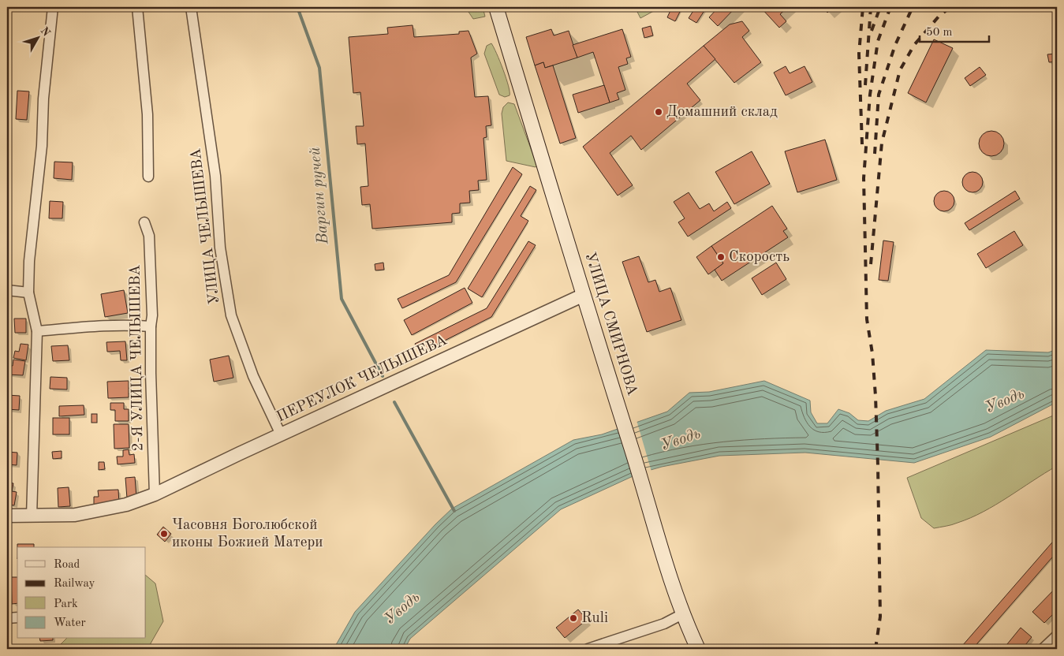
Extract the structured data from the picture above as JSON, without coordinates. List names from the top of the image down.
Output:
{
  "streets": {
    "main road": ["УЛИЦА СМИРНОВА"],
    "street": ["УЛИЦА ЧЕЛЫШЕВА", "2-Я УЛИЦА ЧЕЛЫШЕВА", "ПЕРЕУЛОК ЧЕЛЫШЕВА"]
  },
  "crossings": [
    ["УЛИЦА ЧЕЛЫШЕВА", "ПЕРЕУЛОК ЧЕЛЫШЕВА"],
    ["УЛИЦА СМИРНОВА", "ПЕРЕУЛОК ЧЕЛЫШЕВА"],
    ["2-Я УЛИЦА ЧЕЛЫШЕВА", "ПЕРЕУЛОК ЧЕЛЫШЕВА"]
  ],
  "water": ["Варгин ручей", "Уводь"],
  "places": [
    "Домашний склад",
    "Скорость",
    "Часовня Боголюбской иконы Божией Матери",
    "Ruli"
  ],
  "legend": [
    "Road",
    "Railway",
    "Park",
    "Water"
  ],
  "scale_bar": "50 m",
  "north": "top right"
}
